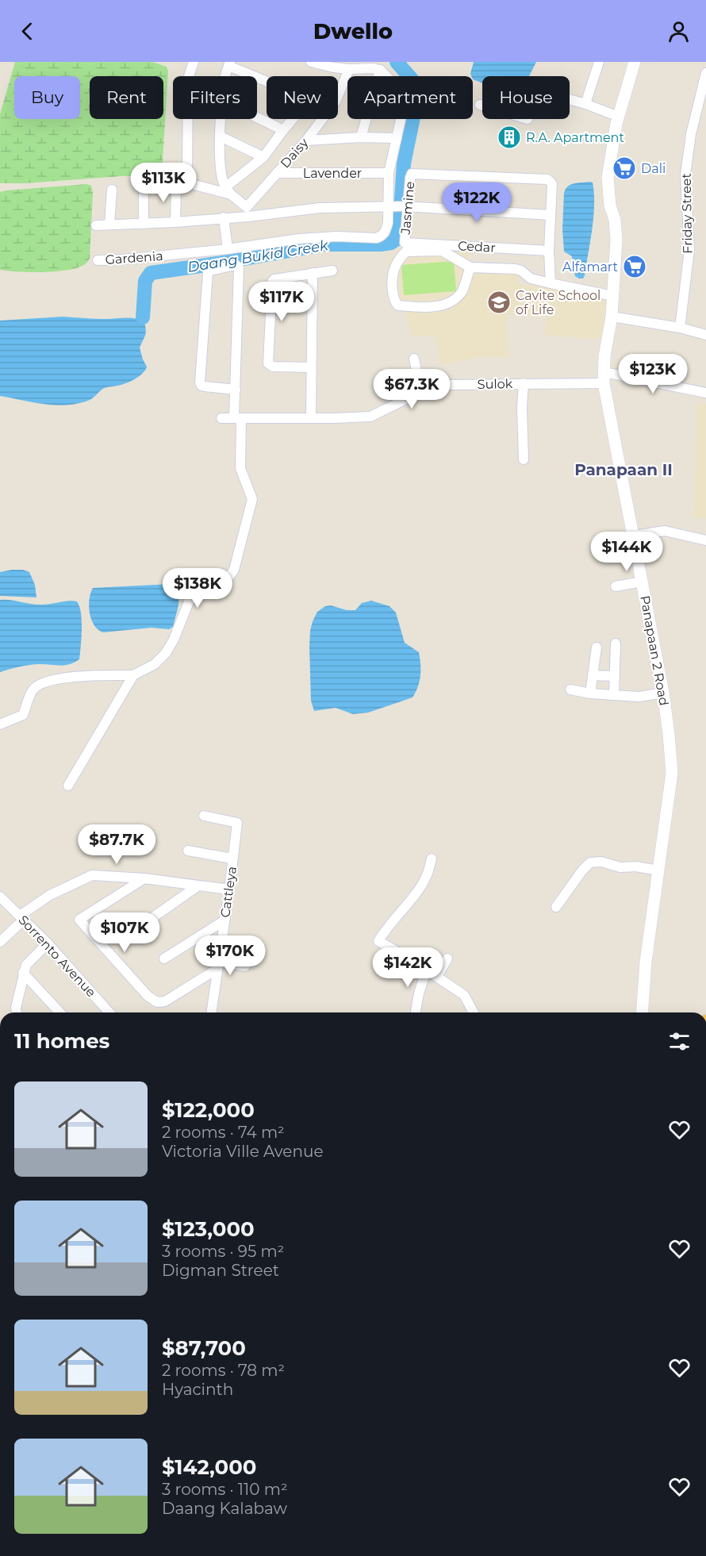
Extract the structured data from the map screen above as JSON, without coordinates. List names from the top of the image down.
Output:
{
  "streets": {
    "street": [
      "Daisy",
      "Lavender",
      "Jasmine",
      "Friday Street",
      "Cedar",
      "Gardenia",
      "Sulok",
      "Panapaan 2 Road",
      "Cattleya",
      "Sorrento Avenue"
    ]
  },
  "crossings": [
    ["Daisy", "Lavender"],
    ["Jasmine", "Cedar"],
    ["Sulok", "Panapaan 2 Road"]
  ],
  "districts": ["Panapaan II"],
  "water": ["Daang Bukid Creek"],
  "places": {
    "building": ["R.A. Apartment"],
    "supermarket": ["Dali", "Alfamart"],
    "school or university": ["Cavite School of Life"]
  },
  "page": {
    "header": "Dwello",
    "chip": [
      "Buy",
      "Rent",
      "Filters",
      "New",
      "Apartment",
      "House"
    ],
    "price": [
      "$113K",
      "$122K",
      "$117K",
      "$123K",
      "$67.3K",
      "$144K",
      "$138K",
      "$87.7K",
      "$107K",
      "$170K",
      "$142K"
    ],
    "heading": "11 homes",
    "list": [
      {
        "name": "$122,000",
        "note": "2 rooms · 74 m² · Victoria Ville Avenue"
      },
      {
        "name": "$123,000",
        "note": "3 rooms · 95 m² · Digman Street"
      },
      {
        "name": "$87,700",
        "note": "2 rooms · 78 m² · Hyacinth"
      },
      {
        "name": "$142,000",
        "note": "3 rooms · 110 m² · Daang Kalabaw"
      }
    ]
  }
}
